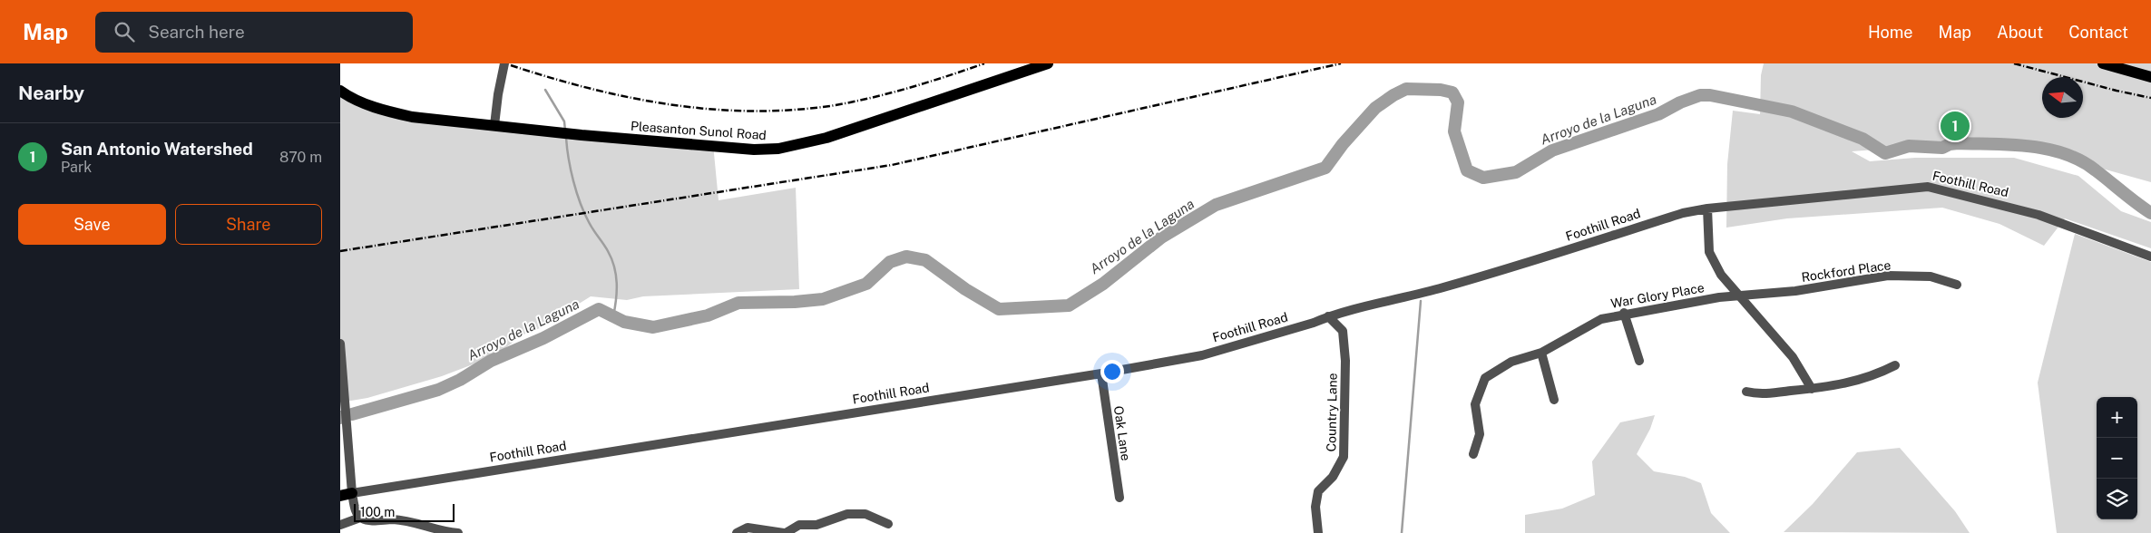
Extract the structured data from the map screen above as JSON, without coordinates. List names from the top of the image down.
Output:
{
  "streets": {
    "main road": ["Pleasanton Sunol Road", "Foothill Road"],
    "street": [
      "Rockford Place",
      "War Glory Place",
      "Country Lane",
      "Oak Lane"
    ]
  },
  "crossings": [
    ["Foothill Road", "Country Lane"],
    ["Foothill Road", "Oak Lane"],
    ["Rockford Place", "War Glory Place"]
  ],
  "water": ["Arroyo de la Laguna"],
  "scale_bar": "100 m",
  "north": "left",
  "page": {
    "header": "Map",
    "search": "Search here",
    "nav": [
      "Home",
      "Map",
      "About",
      "Contact"
    ],
    "heading": "Nearby",
    "pins": "1",
    "list": [
      {
        "mark": "1",
        "name": "San Antonio Watershed",
        "note": "Park",
        "value": "870 m"
      }
    ],
    "buttons": ["Save", "Share"],
    "map_buttons": ["+", "−"],
    "scale": "100 m"
  }
}
